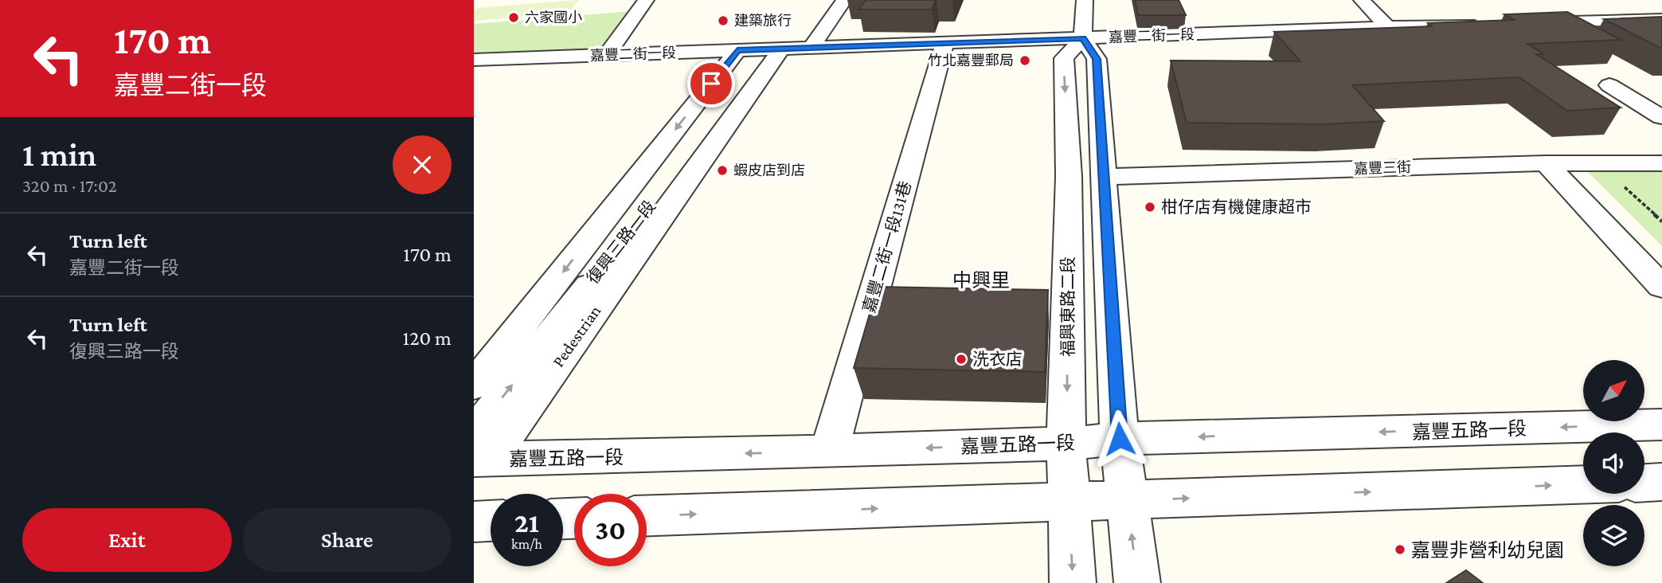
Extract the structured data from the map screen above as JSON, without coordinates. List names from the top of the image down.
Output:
{
  "streets": {
    "street": [
      "嘉豐二街一段",
      "嘉豐三街",
      "復興三路一段",
      "嘉豐二街一段131巷",
      "福興東路二段",
      "Pedestrian",
      "嘉豐五路一段"
    ]
  },
  "crossings": [
    ["嘉豐二街一段", "復興三路一段"],
    ["嘉豐二街一段", "嘉豐二街一段131巷"],
    ["嘉豐二街一段", "福興東路二段"],
    ["嘉豐二街一段", "Pedestrian"],
    ["嘉豐二街一段131巷", "嘉豐五路一段"],
    ["福興東路二段", "嘉豐五路一段"],
    ["Pedestrian", "嘉豐五路一段"]
  ],
  "one_way": ["復興三路一段"],
  "districts": ["中興里"],
  "places": [
    "六家國小",
    "建築旅行",
    "竹北嘉豐郵局",
    "蝦皮店到店",
    "柑仔店有機健康超市",
    "洗衣店",
    "嘉豐非營利幼兒園"
  ],
  "north": "top right",
  "page": {
    "turn": ["170 m", "嘉豐二街一段"],
    "heading": ["1 min", "320 m · 17:02"],
    "list": [
      {
        "name": "Turn left",
        "note": "嘉豐二街一段",
        "value": "170 m"
      },
      {
        "name": "Turn left",
        "note": "復興三路一段",
        "value": "120 m"
      }
    ],
    "speed": "21 km/h",
    "limit": "30",
    "buttons": ["Exit", "Share"]
  }
}
